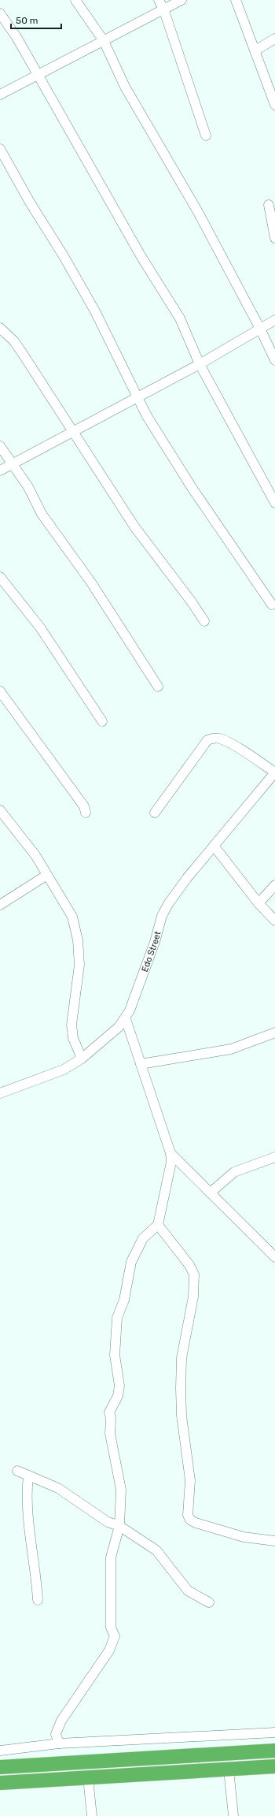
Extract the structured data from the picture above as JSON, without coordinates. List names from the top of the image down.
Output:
{
  "streets": {
    "street": ["Edo Street"]
  },
  "scale_bar": "50 m"
}
